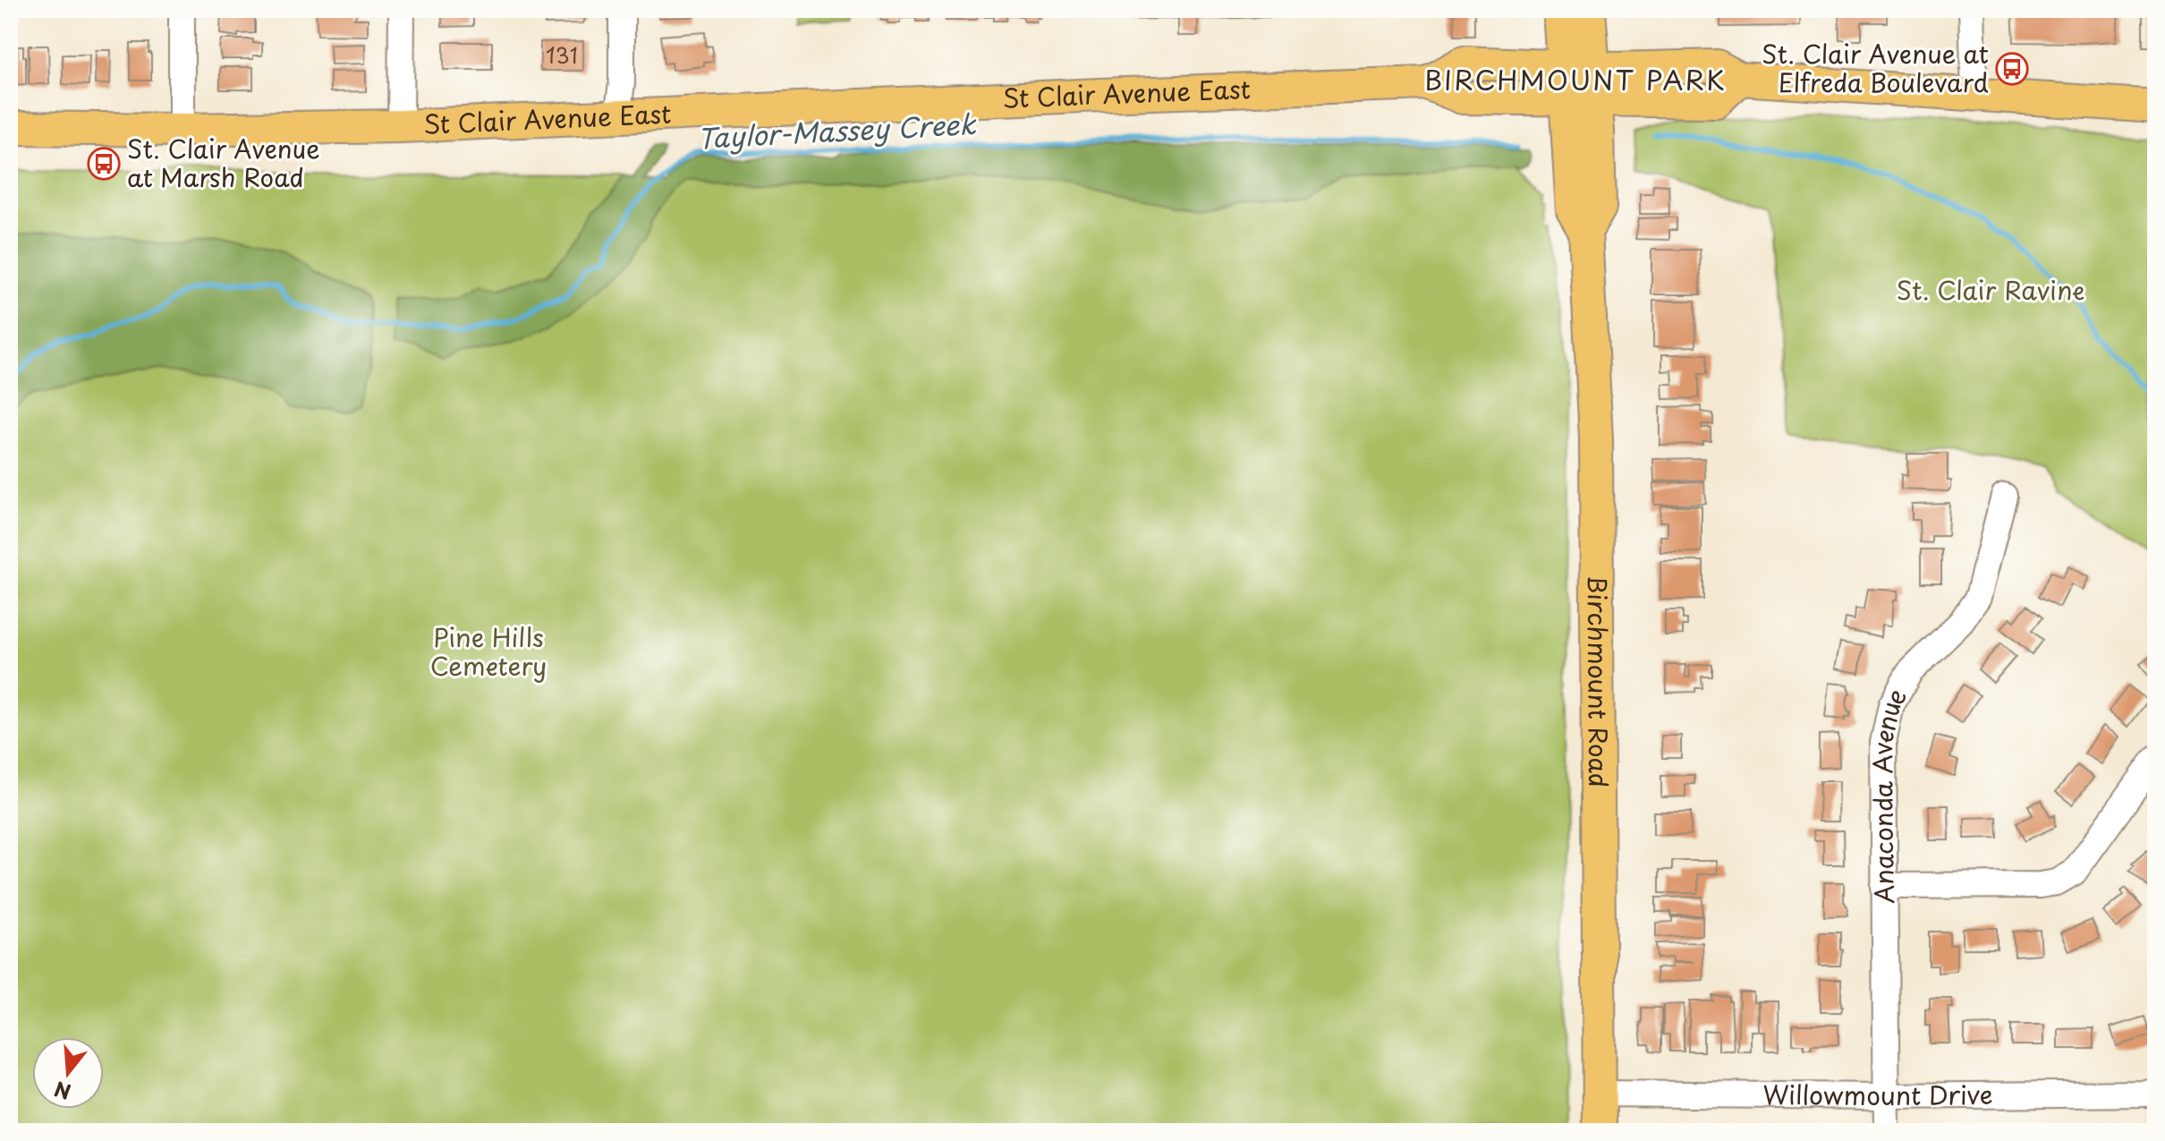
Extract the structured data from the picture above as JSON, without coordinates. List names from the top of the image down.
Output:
{
  "streets": {
    "main road": ["St Clair Avenue East", "Birchmount Road"],
    "street": ["Anaconda Avenue", "Willowmount Drive"]
  },
  "crossings": [
    ["St Clair Avenue East", "Birchmount Road"],
    ["Birchmount Road", "Willowmount Drive"],
    ["Anaconda Avenue", "Willowmount Drive"]
  ],
  "districts": ["BIRCHMOUNT PARK"],
  "water": ["Taylor-Massey Creek"],
  "parks": ["St. Clair Ravine", "Pine Hills Cemetery"],
  "places": {
    "bus stop": ["St. Clair Avenue at Elfreda Boulevard", "St. Clair Avenue at Marsh Road"]
  },
  "house_numbers": ["131"],
  "north": "bottom"
}
